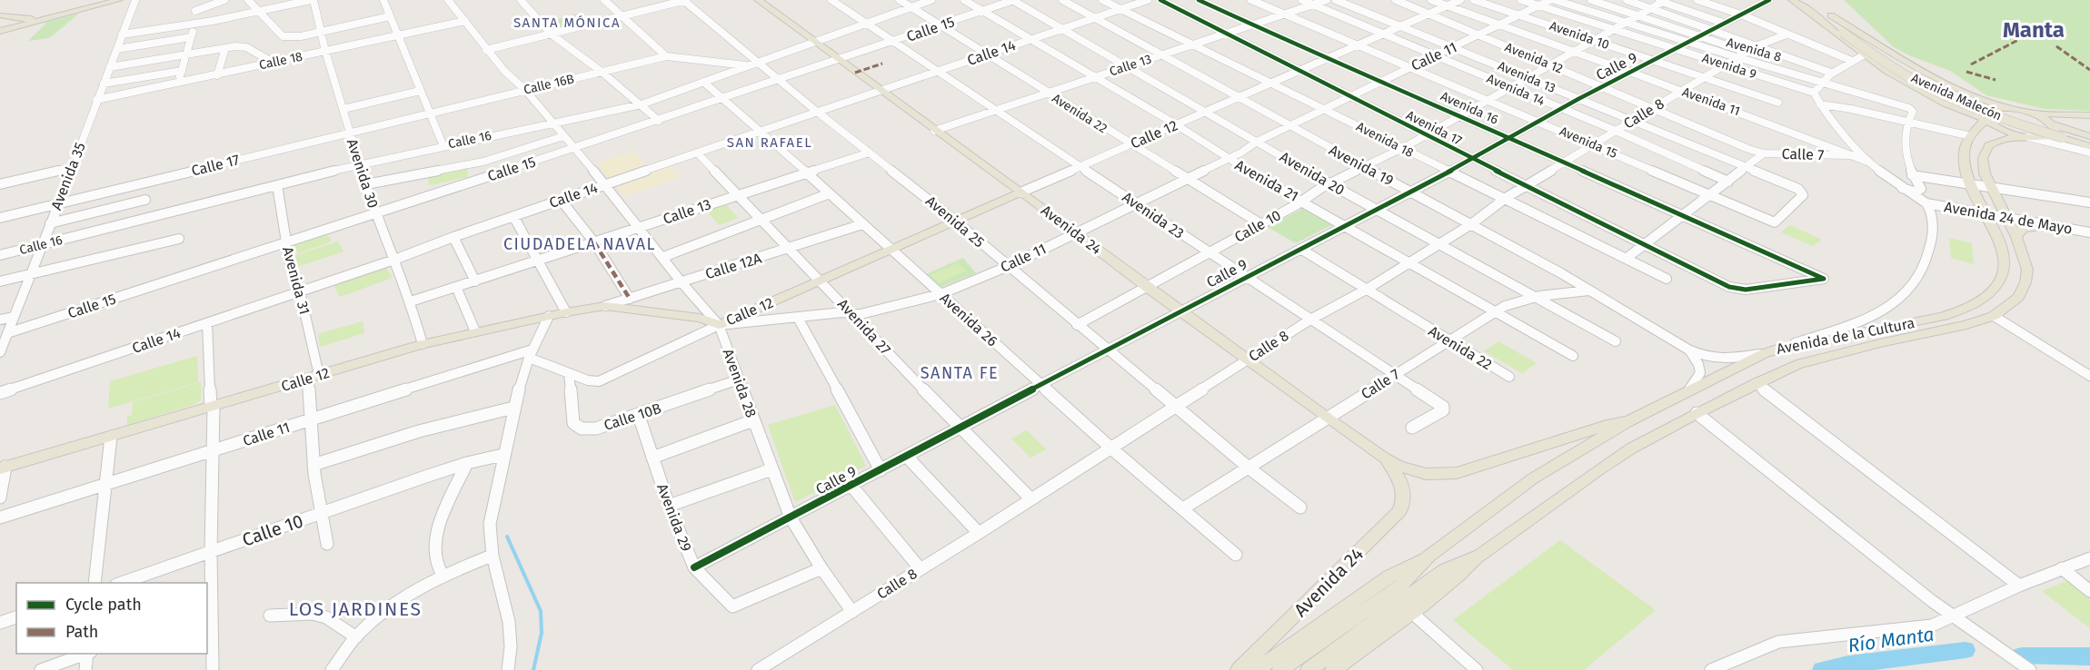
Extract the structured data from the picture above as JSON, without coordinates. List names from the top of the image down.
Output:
{
  "streets": {
    "main road": [
      "Avenida Malecón",
      "Calle 12",
      "Avenida 24",
      "Avenida de la Cultura"
    ],
    "street": [
      "Calle 15",
      "Avenida 10",
      "Avenida 8",
      "Calle 14",
      "Calle 11",
      "Avenida 12",
      "Calle 18",
      "Calle 13",
      "Calle 9",
      "Avenida 9",
      "Avenida 13",
      "Calle 16B",
      "Avenida 14",
      "Avenida 11",
      "Avenida 16",
      "Avenida 22",
      "Calle 8",
      "Avenida 17",
      "Calle 16",
      "Avenida 18",
      "Avenida 15",
      "Calle 7",
      "Calle 17",
      "Avenida 19",
      "Avenida 30",
      "Avenida 20",
      "Avenida 35",
      "Avenida 21",
      "Avenida 23",
      "Avenida 24 de Mayo",
      "Avenida 25",
      "Calle 10",
      "Calle 12A",
      "Avenida 31",
      "Avenida 26",
      "Avenida 27",
      "Avenida 28",
      "Calle 10B",
      "Avenida 29"
    ]
  },
  "crossings": [
    ["Calle 15", "Avenida 22"],
    ["Calle 15", "Avenida 30"],
    ["Calle 15", "Avenida 20"],
    ["Calle 15", "Avenida 35"],
    ["Calle 15", "Avenida 21"],
    ["Calle 15", "Avenida 23"],
    ["Calle 15", "Avenida 25"],
    ["Calle 15", "Avenida 24"],
    ["Calle 15", "Avenida 31"],
    ["Calle 15", "Avenida 26"],
    ["Calle 15", "Avenida 28"],
    ["Avenida 10", "Calle 11"],
    ["Avenida 10", "Calle 9"],
    ["Avenida 10", "Calle 8"],
    ["Avenida 10", "Calle 10"],
    ["Avenida 8", "Calle 9"],
    ["Avenida 8", "Calle 8"],
    ["Avenida 8", "Calle 10"],
    ["Calle 14", "Avenida 22"],
    ["Calle 14", "Avenida 18"],
    ["Calle 14", "Avenida 19"],
    ["Calle 14", "Avenida 30"],
    ["Calle 14", "Avenida 20"],
    ["Calle 14", "Avenida 21"],
    ["Calle 14", "Avenida 23"],
    ["Calle 14", "Avenida 25"],
    ["Calle 14", "Avenida 24"],
    ["Calle 14", "Avenida 31"],
    ["Calle 14", "Avenida 26"],
    ["Calle 14", "Avenida 27"],
    ["Calle 14", "Avenida 28"],
    ["Calle 11", "Avenida 12"],
    ["Calle 11", "Avenida 9"],
    ["Calle 11", "Avenida 13"],
    ["Calle 11", "Avenida 14"],
    ["Calle 11", "Avenida 11"],
    ["Calle 11", "Avenida 16"],
    ["Calle 11", "Avenida 22"],
    ["Calle 11", "Avenida 17"],
    ["Calle 11", "Calle 12"],
    ["Calle 11", "Avenida 18"],
    ["Calle 11", "Avenida 15"],
    ["Calle 11", "Avenida 19"],
    ["Calle 11", "Avenida 20"],
    ["Calle 11", "Avenida 21"],
    ["Calle 11", "Avenida 23"],
    ["Calle 11", "Avenida 25"],
    ["Calle 11", "Avenida 24"],
    ["Calle 11", "Avenida 31"],
    ["Calle 11", "Avenida 26"],
    ["Calle 11", "Avenida 27"],
    ["Calle 11", "Avenida 28"],
    ["Calle 11", "Calle 10B"],
    ["Avenida 12", "Calle 9"],
    ["Avenida 12", "Calle 8"],
    ["Avenida 12", "Calle 12"],
    ["Avenida 12", "Calle 7"],
    ["Avenida 12", "Calle 10"],
    ["Calle 18", "Avenida 30"],
    ["Calle 18", "Avenida 35"],
    ["Calle 18", "Avenida 28"],
    ["Calle 13", "Avenida 14"],
    ["Calle 13", "Avenida 16"],
    ["Calle 13", "Avenida 22"],
    ["Calle 13", "Avenida 17"],
    ["Calle 13", "Avenida 18"],
    ["Calle 13", "Avenida 15"],
    ["Calle 13", "Avenida 19"],
    ["Calle 13", "Avenida 30"],
    ["Calle 13", "Avenida 20"],
    ["Calle 13", "Avenida 21"],
    ["Calle 13", "Avenida 23"],
    ["Calle 13", "Avenida 25"],
    ["Calle 13", "Avenida 24"],
    ["Calle 13", "Avenida 26"],
    ["Calle 13", "Avenida 27"],
    ["Calle 13", "Avenida 28"],
    ["Calle 9", "Avenida 9"],
    ["Calle 9", "Avenida 13"],
    ["Calle 9", "Avenida 14"],
    ["Calle 9", "Avenida 11"],
    ["Calle 9", "Avenida 16"],
    ["Calle 9", "Avenida 22"],
    ["Calle 9", "Avenida 17"],
    ["Calle 9", "Avenida 18"],
    ["Calle 9", "Avenida 15"],
    ["Calle 9", "Avenida 19"],
    ["Calle 9", "Avenida 20"],
    ["Calle 9", "Avenida 21"],
    ["Calle 9", "Avenida 23"],
    ["Calle 9", "Avenida 25"],
    ["Calle 9", "Avenida 24"],
    ["Calle 9", "Avenida 26"],
    ["Calle 9", "Avenida 27"],
    ["Calle 9", "Avenida 28"],
    ["Calle 9", "Avenida 29"],
    ["Avenida 9", "Calle 8"],
    ["Avenida 9", "Calle 10"],
    ["Avenida 13", "Calle 8"],
    ["Avenida 13", "Calle 12"],
    ["Avenida 13", "Avenida 15"],
    ["Avenida 13", "Calle 7"],
    ["Avenida 13", "Calle 10"],
    ["Calle 16B", "Calle 16"],
    ["Calle 16B", "Calle 17"],
    ["Calle 16B", "Avenida 28"],
    ["Avenida 14", "Calle 8"],
    ["Avenida 14", "Calle 12"],
    ["Avenida 14", "Calle 7"],
    ["Avenida 14", "Calle 10"],
    ["Avenida Malecón", "Avenida de la Cultura"],
    ["Avenida 11", "Calle 8"],
    ["Avenida 11", "Calle 12"],
    ["Avenida 11", "Calle 7"],
    ["Avenida 11", "Calle 10"],
    ["Avenida 16", "Calle 8"],
    ["Avenida 16", "Avenida 17"],
    ["Avenida 16", "Calle 12"],
    ["Avenida 16", "Calle 7"],
    ["Avenida 16", "Calle 10"],
    ["Avenida 22", "Calle 8"],
    ["Avenida 22", "Calle 12"],
    ["Avenida 22", "Calle 16"],
    ["Avenida 22", "Calle 7"],
    ["Avenida 22", "Calle 10"],
    ["Calle 8", "Avenida 17"],
    ["Calle 8", "Avenida 18"],
    ["Calle 8", "Avenida 15"],
    ["Calle 8", "Avenida 19"],
    ["Calle 8", "Avenida 20"],
    ["Calle 8", "Avenida 21"],
    ["Calle 8", "Avenida 23"],
    ["Calle 8", "Avenida 25"],
    ["Calle 8", "Avenida 24"],
    ["Calle 8", "Avenida 26"],
    ["Calle 8", "Avenida 27"],
    ["Calle 8", "Avenida 28"],
    ["Avenida 17", "Calle 12"],
    ["Avenida 17", "Calle 7"],
    ["Avenida 17", "Calle 10"],
    ["Calle 12", "Avenida 18"],
    ["Calle 12", "Avenida 15"],
    ["Calle 12", "Avenida 19"],
    ["Calle 12", "Avenida 30"],
    ["Calle 12", "Avenida 20"],
    ["Calle 12", "Avenida 21"],
    ["Calle 12", "Avenida 23"],
    ["Calle 12", "Avenida 25"],
    ["Calle 12", "Avenida 24"],
    ["Calle 12", "Calle 12A"],
    ["Calle 12", "Avenida 31"],
    ["Calle 12", "Avenida 26"],
    ["Calle 12", "Avenida 27"],
    ["Calle 12", "Avenida 28"],
    ["Calle 16", "Avenida 30"],
    ["Calle 16", "Avenida 35"],
    ["Calle 16", "Avenida 23"],
    ["Calle 16", "Avenida 25"],
    ["Calle 16", "Avenida 24"],
    ["Calle 16", "Avenida 31"],
    ["Calle 16", "Avenida 26"],
    ["Calle 16", "Avenida 28"],
    ["Avenida 18", "Calle 7"],
    ["Avenida 18", "Calle 10"],
    ["Avenida 15", "Calle 7"],
    ["Avenida 15", "Calle 10"],
    ["Calle 7", "Avenida 19"],
    ["Calle 7", "Avenida 20"],
    ["Calle 7", "Avenida 21"],
    ["Calle 7", "Avenida 23"],
    ["Calle 7", "Avenida 25"],
    ["Calle 7", "Avenida 24"],
    ["Calle 7", "Avenida 26"],
    ["Calle 17", "Avenida 30"],
    ["Calle 17", "Avenida 35"],
    ["Avenida 19", "Calle 10"],
    ["Avenida 19", "Avenida de la Cultura"],
    ["Avenida 20", "Calle 10"],
    ["Avenida 21", "Calle 10"],
    ["Avenida 23", "Calle 10"],
    ["Avenida 24 de Mayo", "Avenida de la Cultura"],
    ["Avenida 25", "Calle 10"],
    ["Calle 10", "Avenida 24"],
    ["Calle 10", "Avenida 31"],
    ["Avenida 24", "Avenida de la Cultura"],
    ["Calle 12A", "Avenida 26"],
    ["Calle 12A", "Avenida 27"],
    ["Calle 12A", "Avenida 28"],
    ["Avenida 28", "Calle 10B"],
    ["Avenida 28", "Avenida 29"],
    ["Calle 10B", "Avenida 29"]
  ],
  "districts": [
    "SANTA MÓNICA",
    "Manta",
    "SAN RAFAEL",
    "CIUDADELA NAVAL",
    "SANTA FE",
    "LOS JARDINES"
  ],
  "water": ["Río Manta"],
  "legend": ["Cycle path", "Path"]
}
